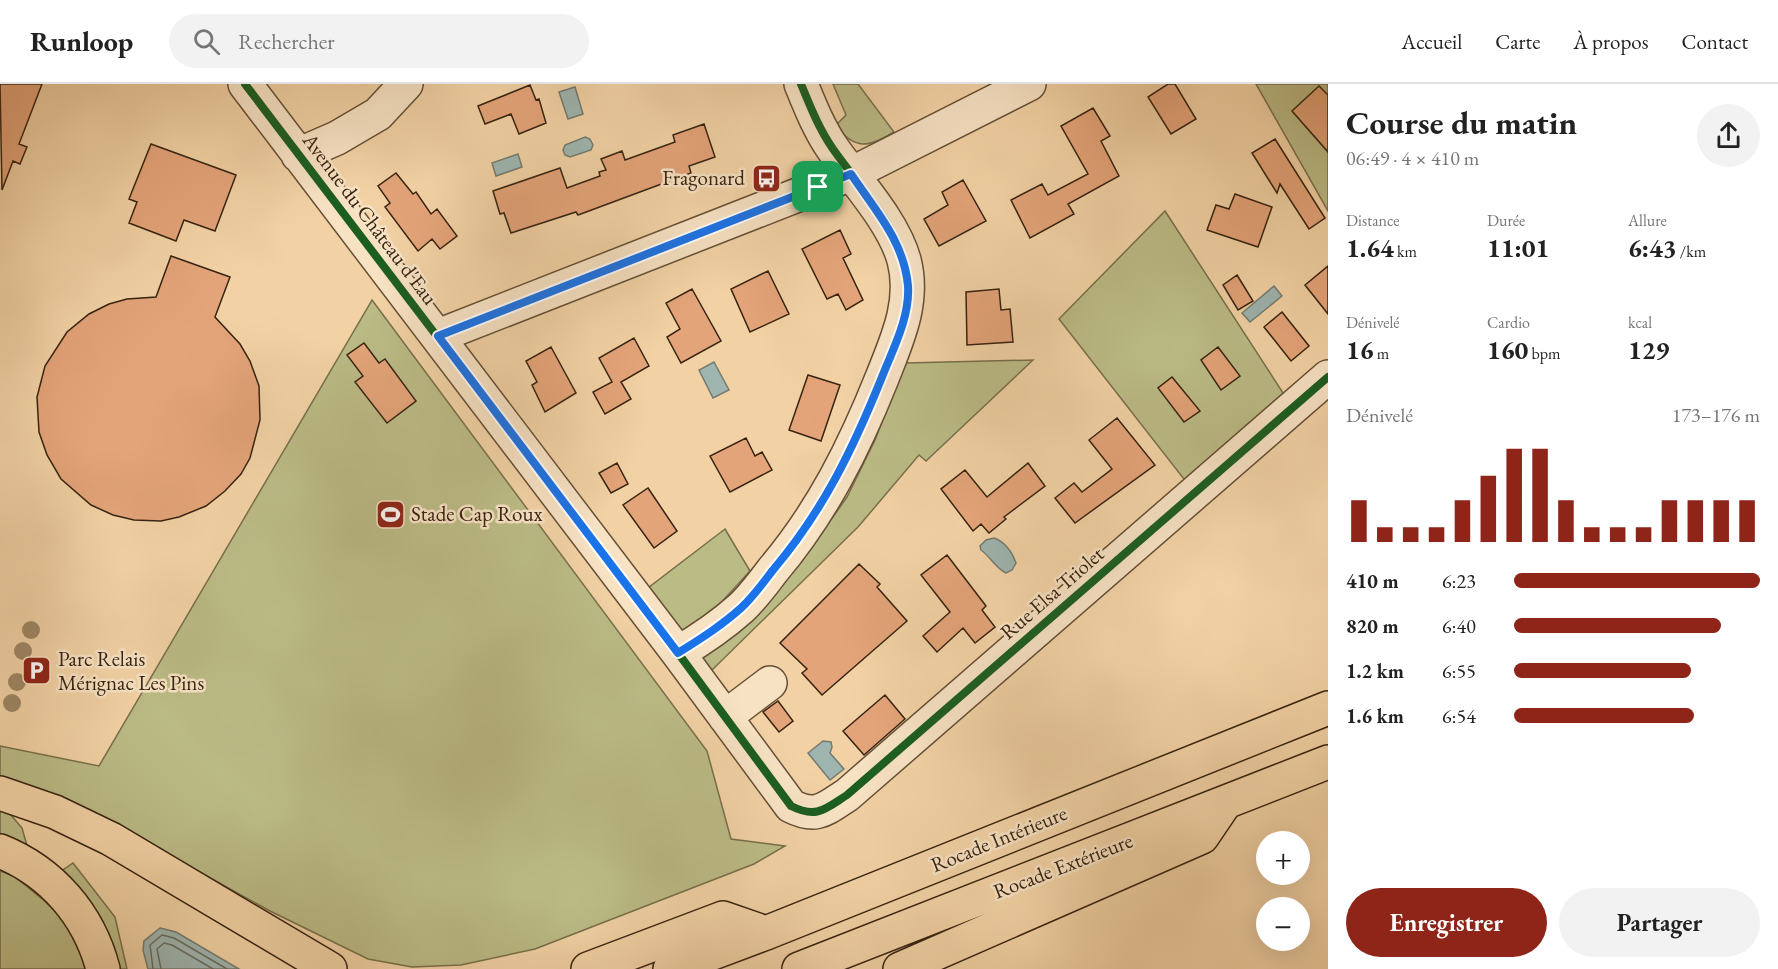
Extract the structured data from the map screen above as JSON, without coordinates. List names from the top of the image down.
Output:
{
  "streets": {
    "highway": ["Rocade Intérieure", "Rocade Extérieure"],
    "street": ["Avenue du Château d'Eau", "Rue Elsa Triolet"]
  },
  "crossings": [
    ["Avenue du Château d'Eau", "Rue Elsa Triolet"]
  ],
  "places": {
    "bus stop": ["Fragonard"],
    "sports": ["Stade Cap Roux"],
    "parking": ["Parc Relais Mérignac Les Pins"]
  },
  "page": {
    "header": "Runloop",
    "search": "Rechercher",
    "nav": [
      "Accueil",
      "Carte",
      "À propos",
      "Contact"
    ],
    "heading": ["Course du matin", "06:49 · 4 × 410 m"],
    "stats": [
      ["Distance", "1.64 km"],
      ["Durée", "11:01"],
      ["Allure", "6:43 /km"],
      ["Dénivelé", "16 m"],
      ["Cardio", "160 bpm"],
      ["kcal", "129"]
    ],
    "chart": ["Dénivelé", "173–176 m"],
    "list": [
      {
        "name": "410 m",
        "note": "6:23"
      },
      {
        "name": "820 m",
        "note": "6:40"
      },
      {
        "name": "1.2 km",
        "note": "6:55"
      },
      {
        "name": "1.6 km",
        "note": "6:54"
      }
    ],
    "map_buttons": ["+", "−"],
    "buttons": ["Enregistrer", "Partager"]
  }
}
